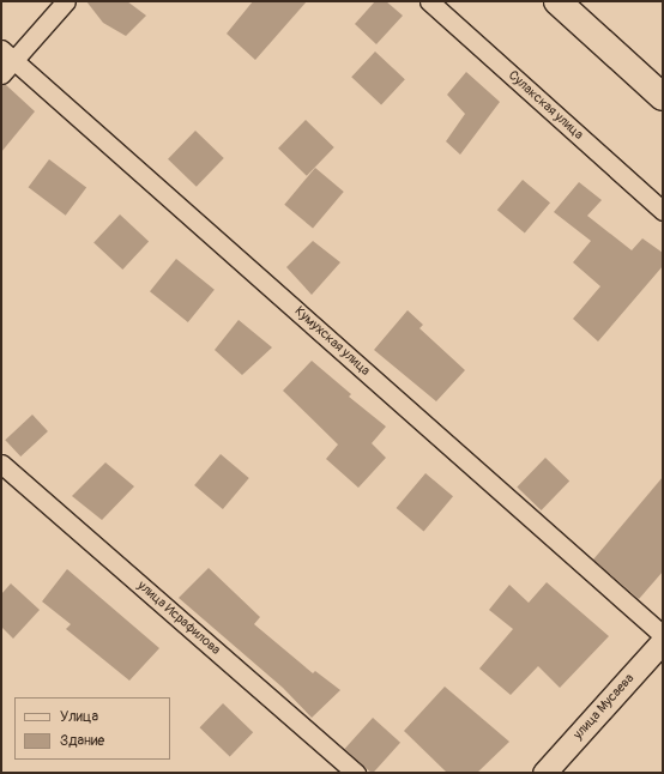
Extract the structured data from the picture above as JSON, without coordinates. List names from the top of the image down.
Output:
{
  "streets": {
    "street": [
      "Сулакская улица",
      "Кумухская улица",
      "улица Исрафилова",
      "улица Мусаева"
    ]
  },
  "legend": ["Улица", "Здание"]
}
